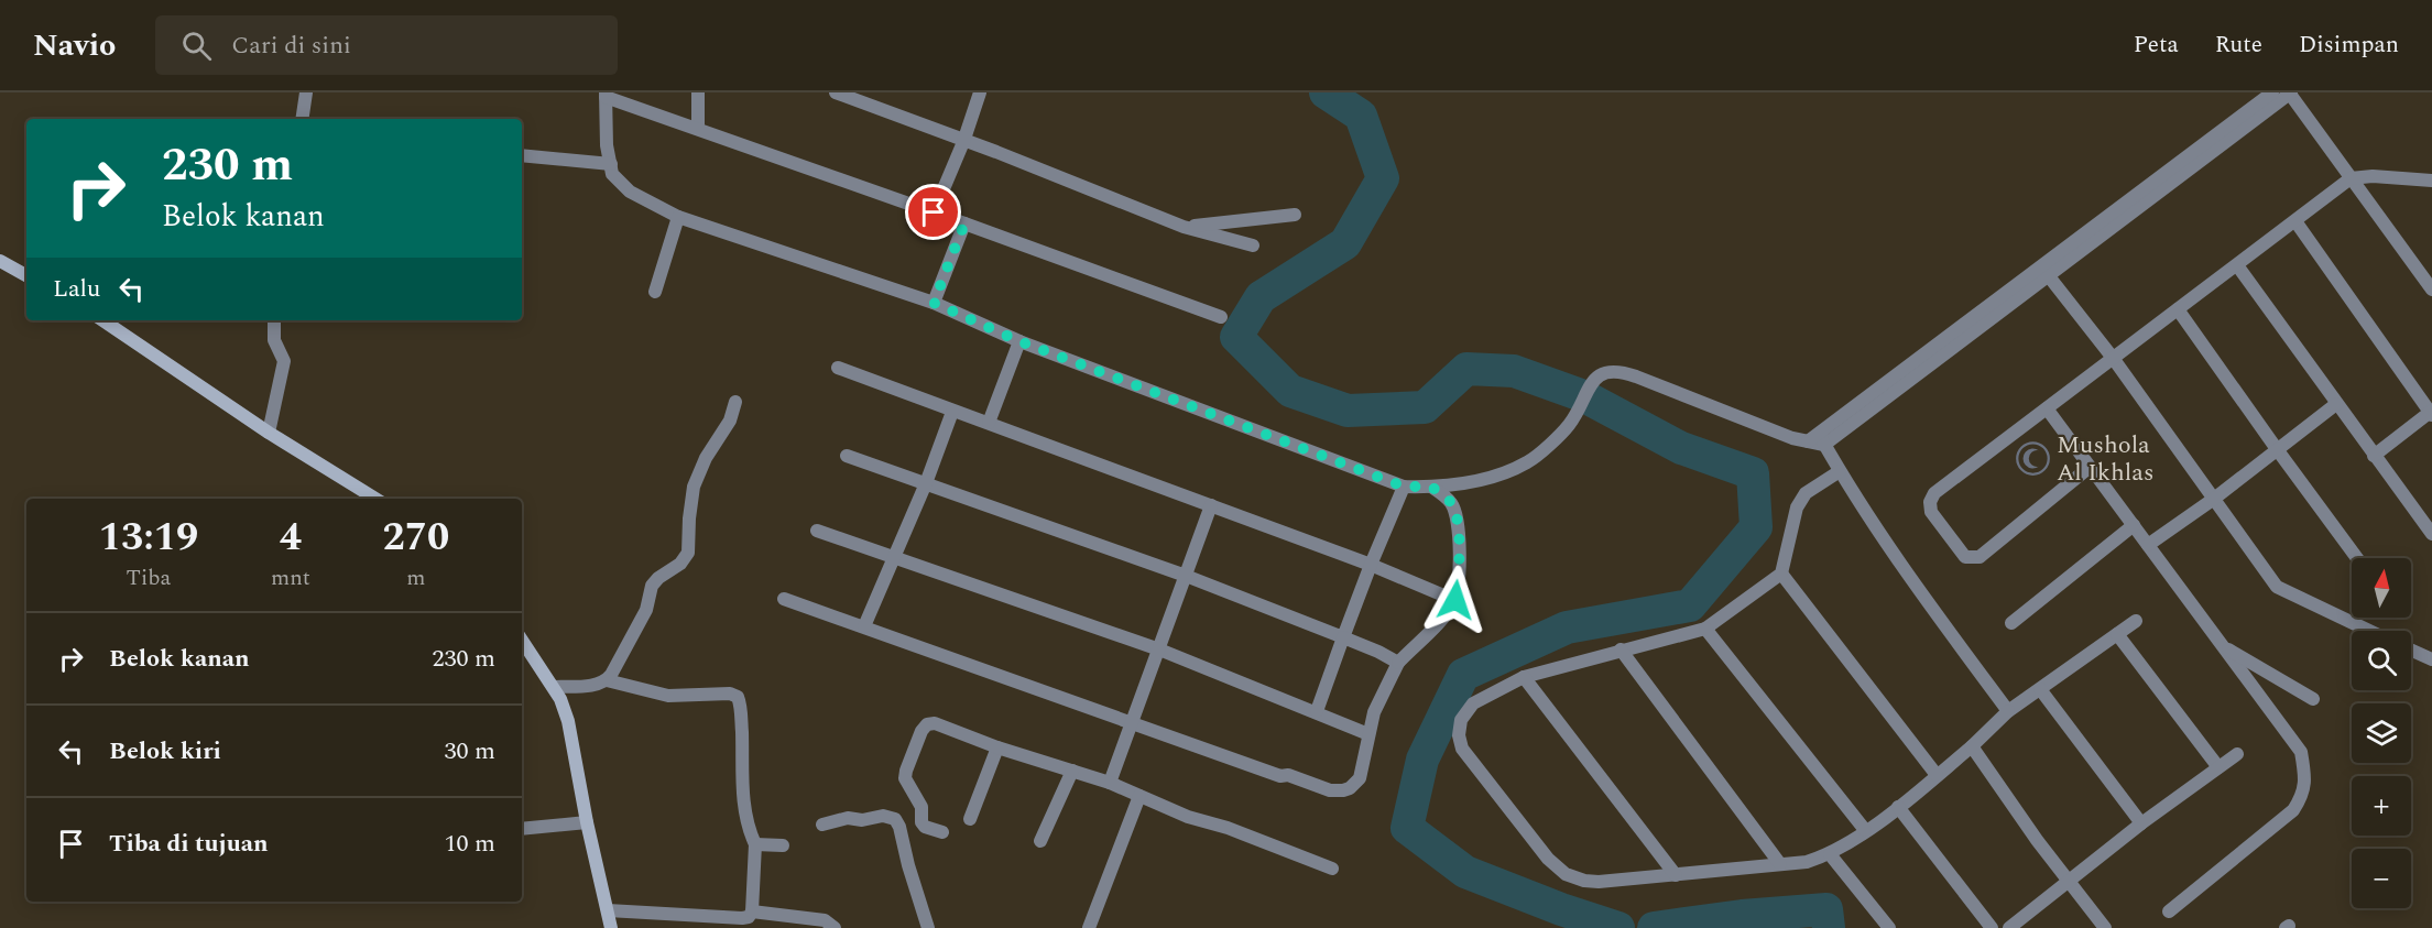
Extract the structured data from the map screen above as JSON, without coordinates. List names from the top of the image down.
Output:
{
  "places": {
    "mosque": ["Mushola Al Ikhlas"]
  },
  "north": "top",
  "page": {
    "header": "Navio",
    "search": "Cari di sini",
    "nav": ["Peta", "Rute", "Disimpan"],
    "turn": ["230 m", "Belok kanan"],
    "then": "Lalu",
    "eta": [
      "13:19",
      "Tiba",
      "4",
      "mnt",
      "270",
      "m"
    ],
    "map_buttons": ["+", "−"],
    "list": [
      {
        "name": "Belok kanan",
        "value": "230 m"
      },
      {
        "name": "Belok kiri",
        "value": "30 m"
      },
      {
        "name": "Tiba di tujuan",
        "value": "10 m"
      }
    ]
  }
}
